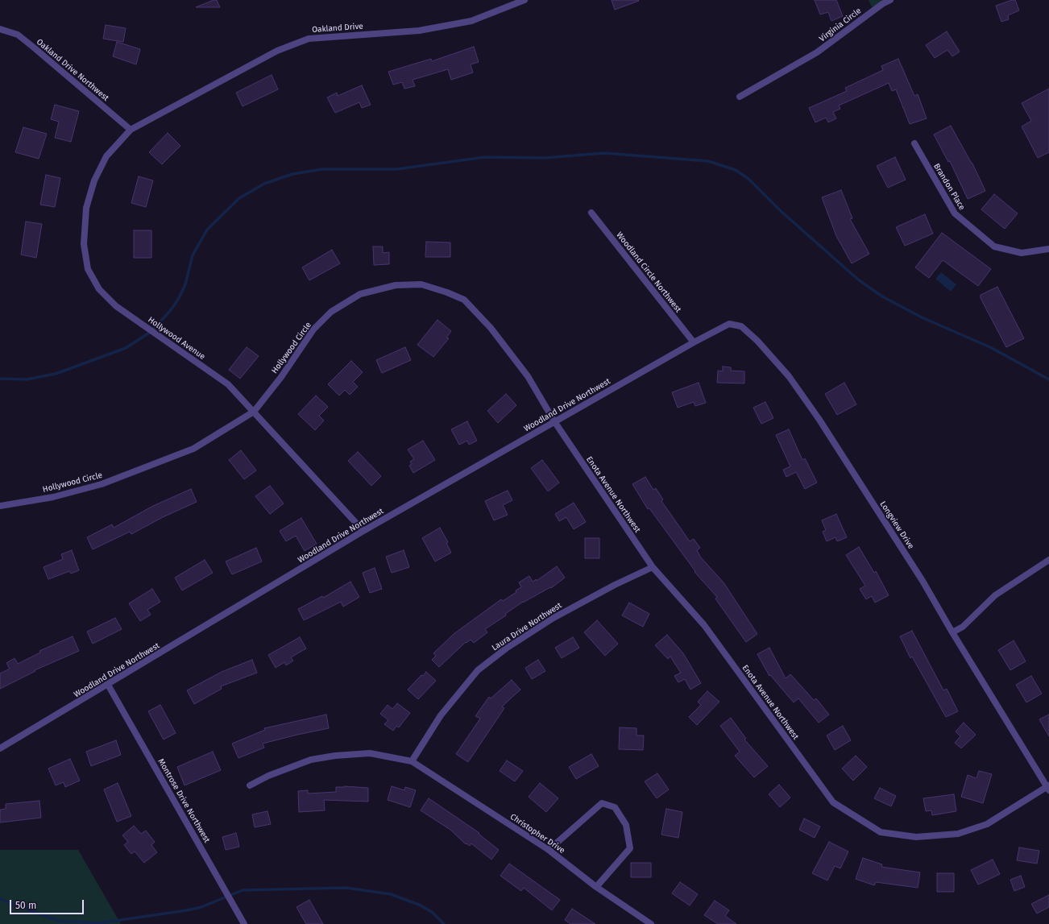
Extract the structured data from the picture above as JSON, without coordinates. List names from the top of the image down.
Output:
{
  "streets": {
    "street": [
      "Virginia Circle",
      "Oakland Drive",
      "Oakland Drive Northwest",
      "Brandon Place",
      "Woodland Circle Northwest",
      "Hollywood Avenue",
      "Hollywood Circle",
      "Woodland Drive Northwest",
      "Enota Avenue Northwest",
      "Longview Drive",
      "Laura Drive Northwest",
      "Montrose Drive Northwest",
      "Christopher Drive"
    ]
  },
  "crossings": [
    ["Oakland Drive", "Oakland Drive Northwest"],
    ["Oakland Drive", "Hollywood Avenue"],
    ["Oakland Drive Northwest", "Hollywood Avenue"],
    ["Woodland Circle Northwest", "Woodland Drive Northwest"],
    ["Woodland Circle Northwest", "Longview Drive"],
    ["Hollywood Avenue", "Hollywood Circle"],
    ["Hollywood Avenue", "Woodland Drive Northwest"],
    ["Hollywood Circle", "Woodland Drive Northwest"],
    ["Hollywood Circle", "Enota Avenue Northwest"],
    ["Woodland Drive Northwest", "Enota Avenue Northwest"],
    ["Woodland Drive Northwest", "Longview Drive"],
    ["Woodland Drive Northwest", "Montrose Drive Northwest"],
    ["Enota Avenue Northwest", "Longview Drive"],
    ["Enota Avenue Northwest", "Laura Drive Northwest"],
    ["Laura Drive Northwest", "Christopher Drive"]
  ],
  "scale_bar": "50 m"
}
